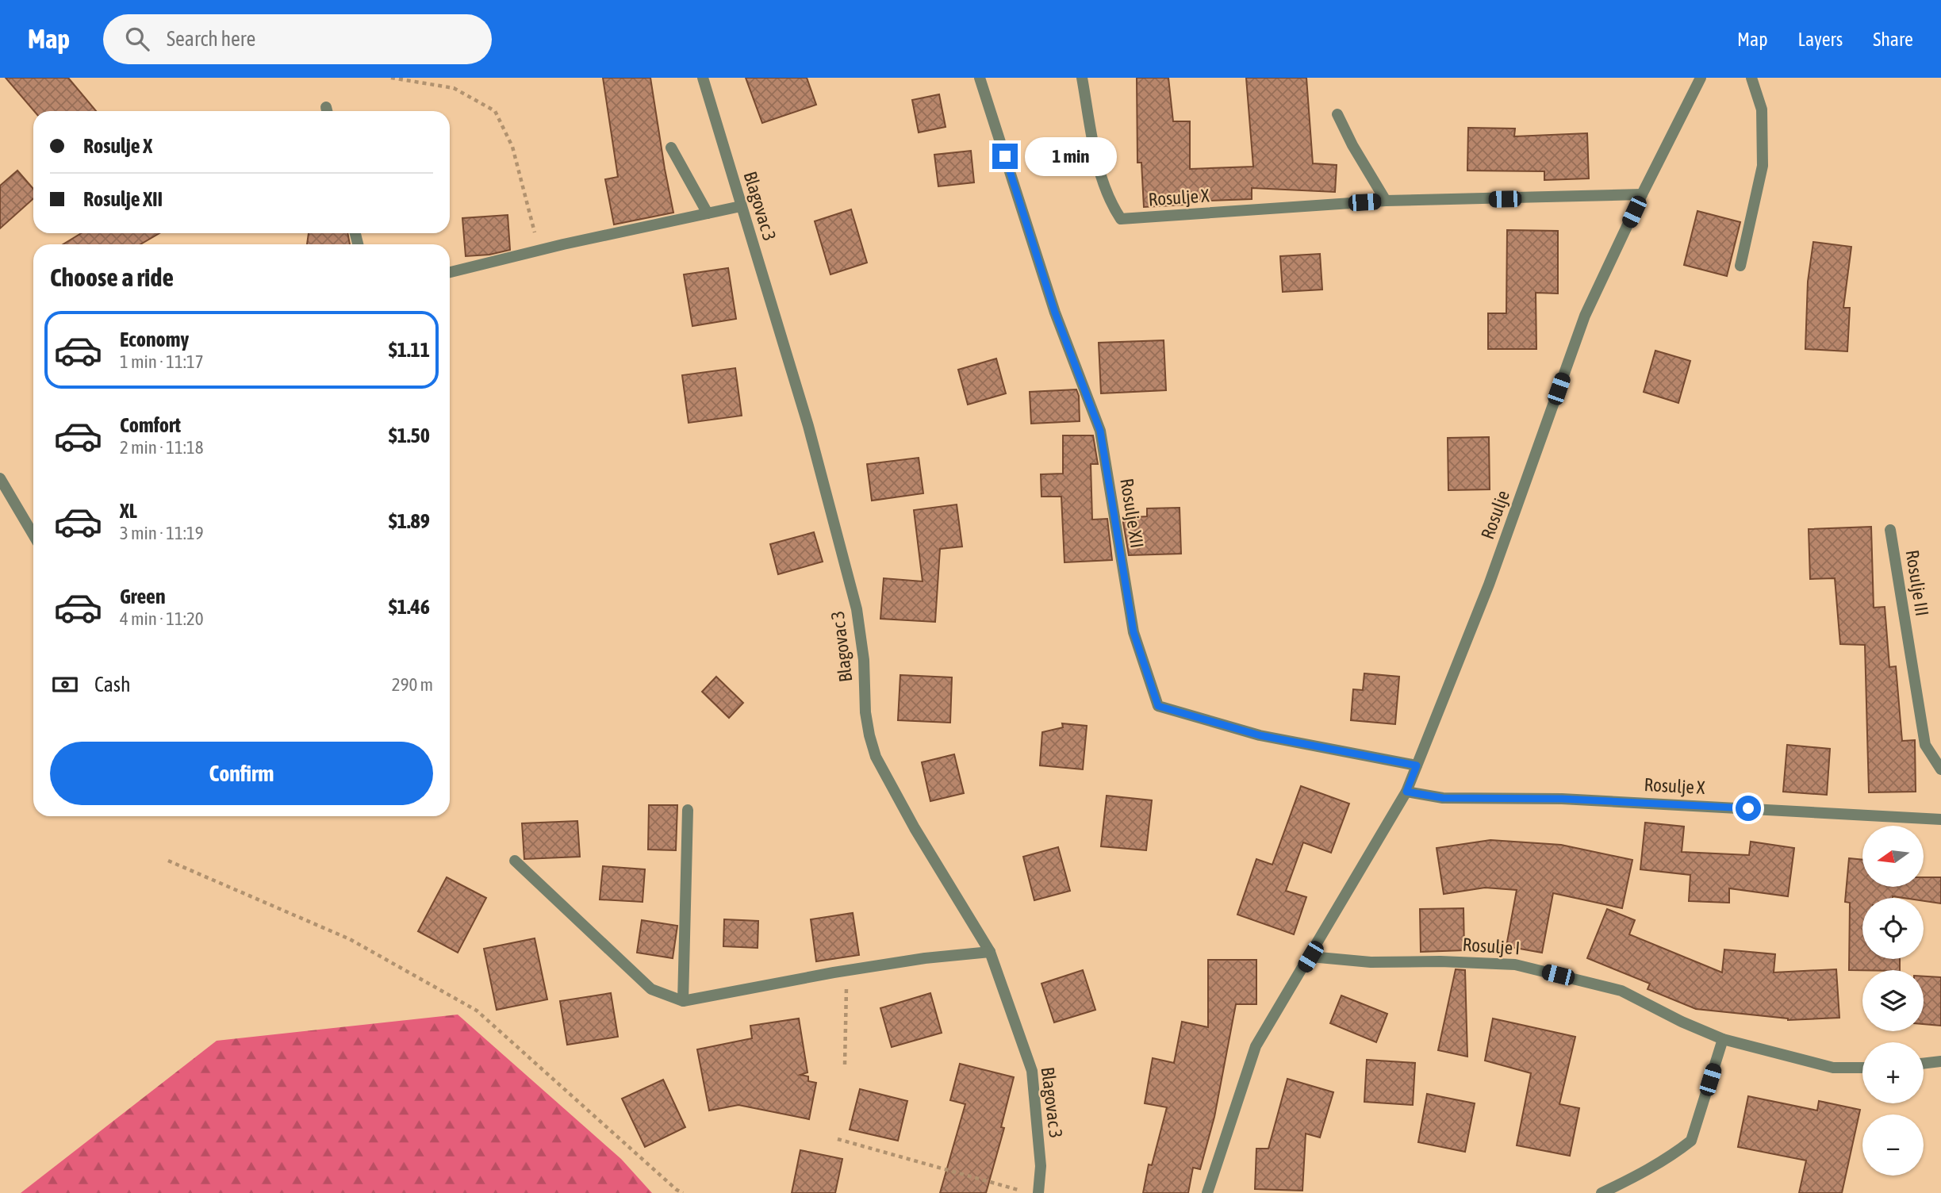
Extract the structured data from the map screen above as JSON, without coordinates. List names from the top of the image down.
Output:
{
  "streets": {
    "street": [
      "Rosulje X",
      "Blagovac 3",
      "Rosulje XII",
      "Rosulje",
      "Rosulje III",
      "Rosulje I"
    ]
  },
  "crossings": [
    ["Rosulje X", "Rosulje"],
    ["Rosulje XII", "Rosulje"],
    ["Rosulje", "Rosulje I"]
  ],
  "north": "left",
  "page": {
    "header": "Map",
    "search": "Search here",
    "nav": ["Map", "Layers", "Share"],
    "banner": ["Rosulje X", "Rosulje XII"],
    "bubble": "1 min",
    "heading": "Choose a ride",
    "list": [
      {
        "name": "Economy",
        "note": "1 min · 11:17",
        "value": "$1.11"
      },
      {
        "name": "Comfort",
        "note": "2 min · 11:18",
        "value": "$1.50"
      },
      {
        "name": "XL",
        "note": "3 min · 11:19",
        "value": "$1.89"
      },
      {
        "name": "Green",
        "note": "4 min · 11:20",
        "value": "$1.46"
      }
    ],
    "pay": ["Cash", "290 m"],
    "buttons": "Confirm",
    "map_buttons": ["+", "−"]
  }
}
